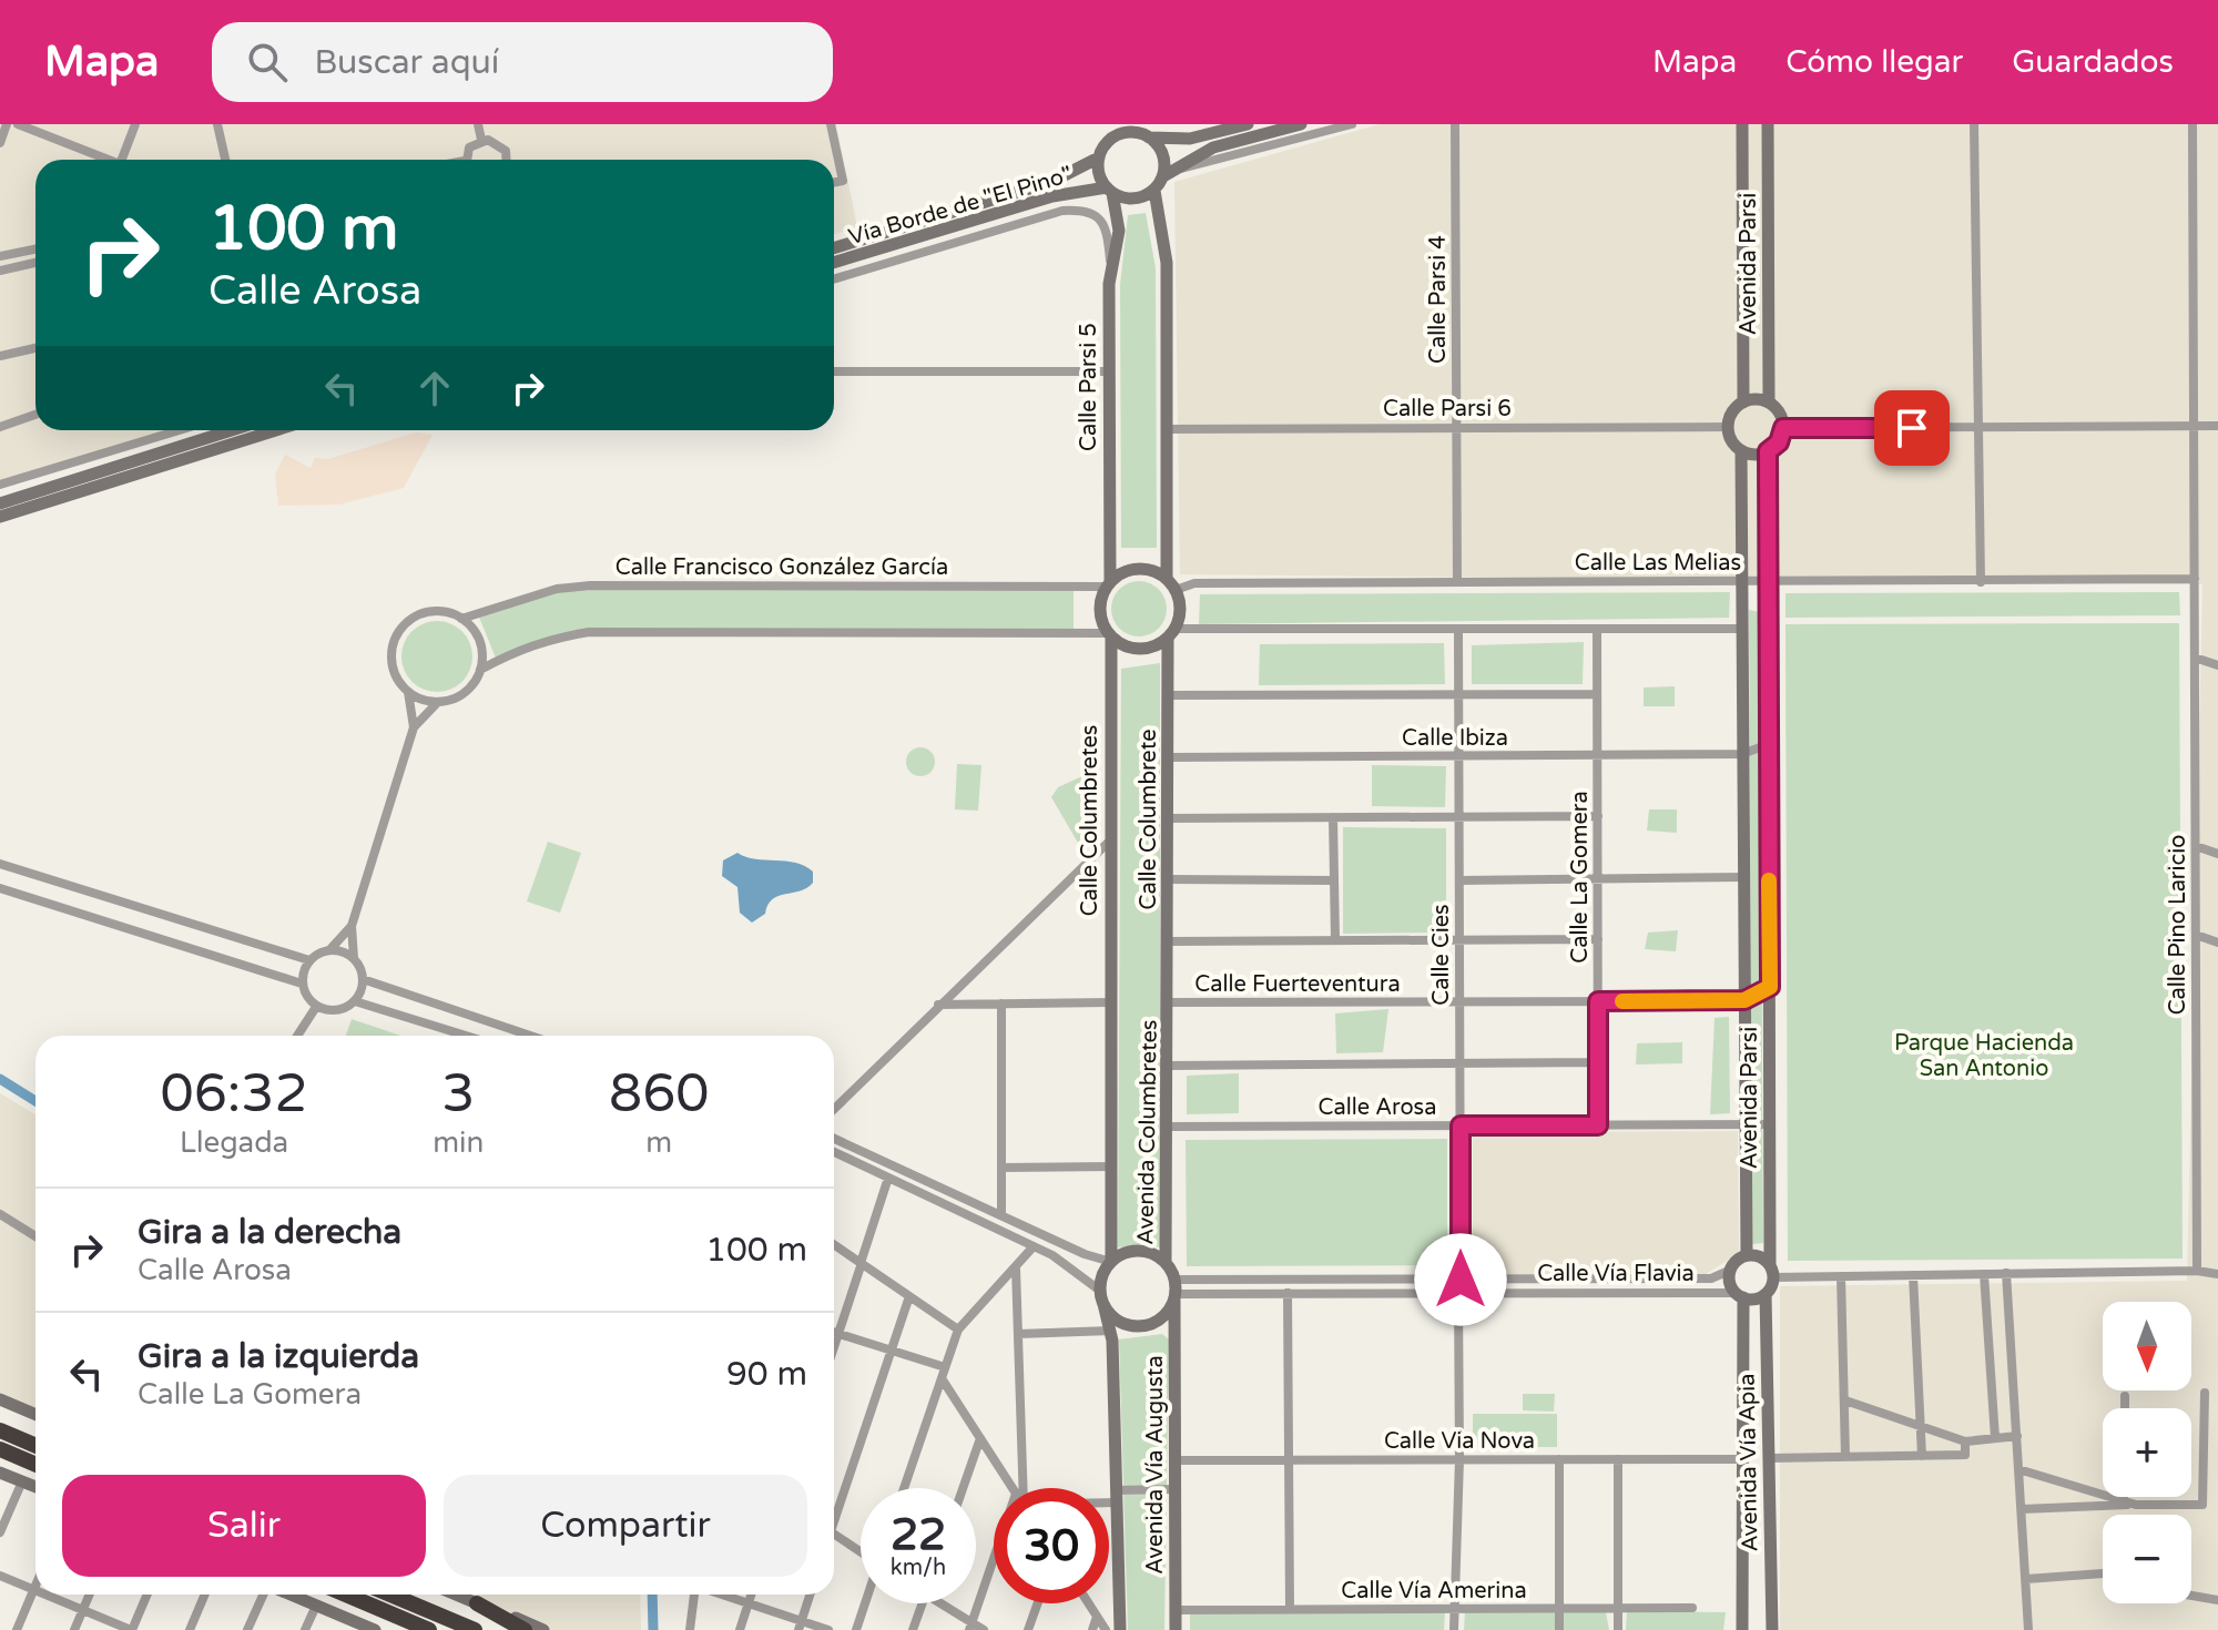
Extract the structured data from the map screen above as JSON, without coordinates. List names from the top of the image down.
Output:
{
  "streets": {
    "street": [
      "Vía Borde de \"El Pino\"",
      "Avenida Parsi",
      "Calle Parsi 4",
      "Calle Parsi 5",
      "Calle Parsi 6",
      "Calle Las Melias",
      "Calle Francisco González García",
      "Calle Ibiza",
      "Calle Columbrete",
      "Calle Columbretes",
      "Calle La Gomera",
      "Calle Pino Laricio",
      "Calle Cies",
      "Calle Fuerteventura",
      "Calle Arosa",
      "Avenida Columbretes",
      "Calle Vía Flavia",
      "Calle Via Nova",
      "Avenida Vía Apia",
      "Avenida Vía Augusta",
      "Calle Vía Amerina"
    ]
  },
  "crossings": [
    ["Vía Borde de \"El Pino\"", "Calle Parsi 5"],
    ["Avenida Parsi", "Calle Parsi 6"],
    ["Avenida Parsi", "Calle Las Melias"],
    ["Avenida Parsi", "Calle Ibiza"],
    ["Avenida Parsi", "Calle Fuerteventura"],
    ["Avenida Parsi", "Calle Arosa"],
    ["Avenida Parsi", "Calle Vía Flavia"],
    ["Avenida Parsi", "Avenida Vía Apia"],
    ["Calle Parsi 4", "Calle Parsi 6"],
    ["Calle Parsi 4", "Calle Las Melias"],
    ["Calle Parsi 5", "Calle Las Melias"],
    ["Calle Parsi 5", "Calle Francisco González García"],
    ["Calle Parsi 5", "Calle Columbrete"],
    ["Calle Parsi 5", "Calle Columbretes"],
    ["Calle Las Melias", "Calle Francisco González García"],
    ["Calle Las Melias", "Calle Columbrete"],
    ["Calle Las Melias", "Calle Columbretes"],
    ["Calle Las Melias", "Calle Pino Laricio"],
    ["Calle Francisco González García", "Calle Columbrete"],
    ["Calle Francisco González García", "Calle Columbretes"],
    ["Calle Ibiza", "Calle Columbrete"],
    ["Calle Ibiza", "Calle La Gomera"],
    ["Calle Ibiza", "Calle Cies"],
    ["Calle Columbrete", "Calle Columbretes"],
    ["Calle Columbrete", "Calle Fuerteventura"],
    ["Calle Columbrete", "Avenida Columbretes"],
    ["Calle Columbretes", "Avenida Columbretes"],
    ["Calle La Gomera", "Calle Fuerteventura"],
    ["Calle La Gomera", "Calle Arosa"],
    ["Calle Cies", "Calle Fuerteventura"],
    ["Calle Cies", "Calle Arosa"],
    ["Calle Cies", "Calle Vía Flavia"],
    ["Calle Fuerteventura", "Avenida Columbretes"],
    ["Calle Arosa", "Avenida Columbretes"],
    ["Avenida Columbretes", "Calle Vía Flavia"],
    ["Avenida Columbretes", "Avenida Vía Augusta"],
    ["Calle Vía Flavia", "Avenida Vía Apia"],
    ["Calle Vía Flavia", "Avenida Vía Augusta"],
    ["Calle Via Nova", "Avenida Vía Apia"],
    ["Calle Via Nova", "Avenida Vía Augusta"],
    ["Avenida Vía Augusta", "Calle Vía Amerina"]
  ],
  "parks": ["Parque Hacienda San Antonio"],
  "north": "bottom",
  "page": {
    "header": "Mapa",
    "search": "Buscar aquí",
    "nav": ["Mapa", "Cómo llegar", "Guardados"],
    "turn": ["100 m", "Calle Arosa"],
    "eta": [
      "06:32",
      "Llegada",
      "3",
      "min",
      "860",
      "m"
    ],
    "list": [
      {
        "name": "Gira a la derecha",
        "note": "Calle Arosa",
        "value": "100 m"
      },
      {
        "name": "Gira a la izquierda",
        "note": "Calle La Gomera",
        "value": "90 m"
      }
    ],
    "map_buttons": ["+", "−"],
    "buttons": ["Salir", "Compartir"],
    "speed": "22 km/h",
    "limit": "30"
  }
}
